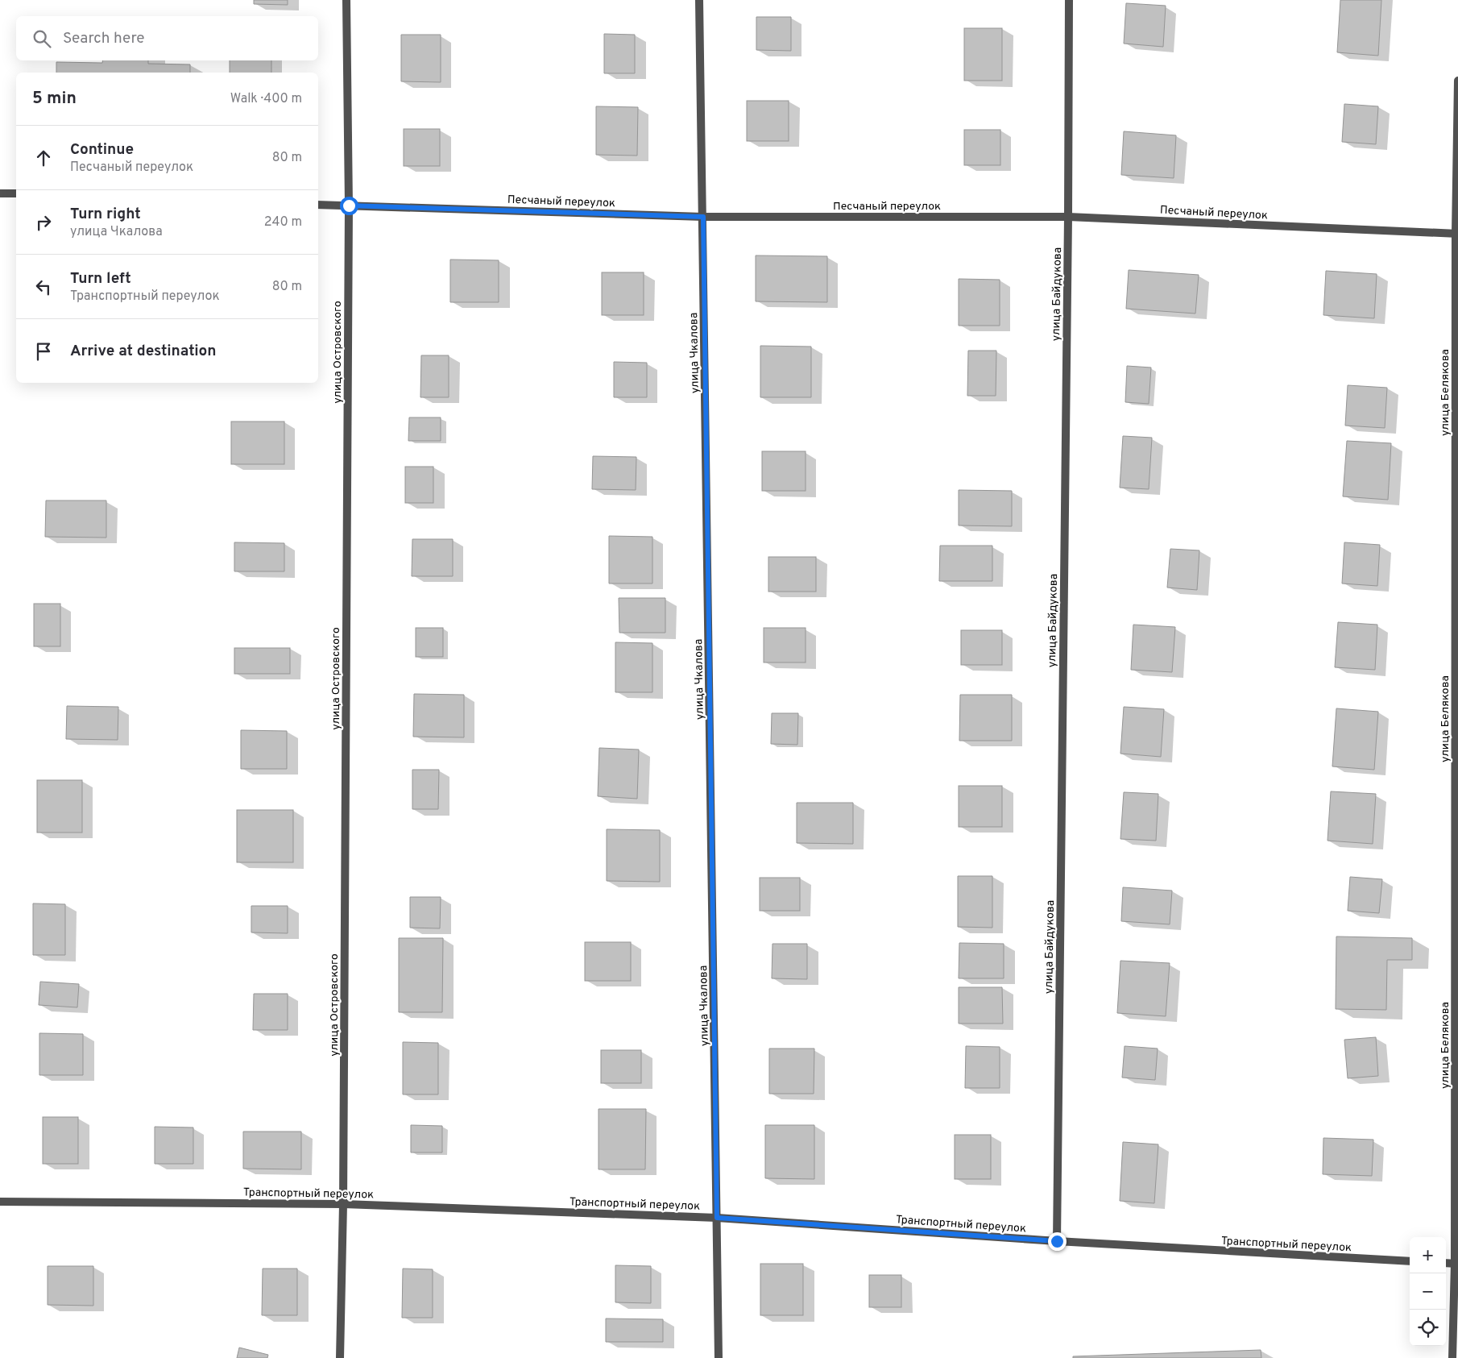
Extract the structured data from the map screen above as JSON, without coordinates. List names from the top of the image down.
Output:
{
  "streets": {
    "street": [
      "Песчаный переулок",
      "улица Байдукова",
      "улица Островского",
      "улица Чкалова",
      "улица Белякова",
      "Транспортный переулок"
    ]
  },
  "crossings": [
    ["Песчаный переулок", "улица Байдукова"],
    ["Песчаный переулок", "улица Островского"],
    ["Песчаный переулок", "улица Чкалова"],
    ["Песчаный переулок", "улица Белякова"],
    ["улица Байдукова", "Транспортный переулок"],
    ["улица Островского", "Транспортный переулок"],
    ["улица Чкалова", "Транспортный переулок"]
  ],
  "page": {
    "search": "Search here",
    "heading": ["5 min", "Walk · 400 m"],
    "list": [
      ["Continue", "Песчаный переулок", "80 m"],
      ["Turn right", "улица Чкалова", "240 m"],
      ["Turn left", "Транспортный переулок", "80 m"],
      "Arrive at destination"
    ],
    "map_buttons": ["+", "−"]
  }
}
